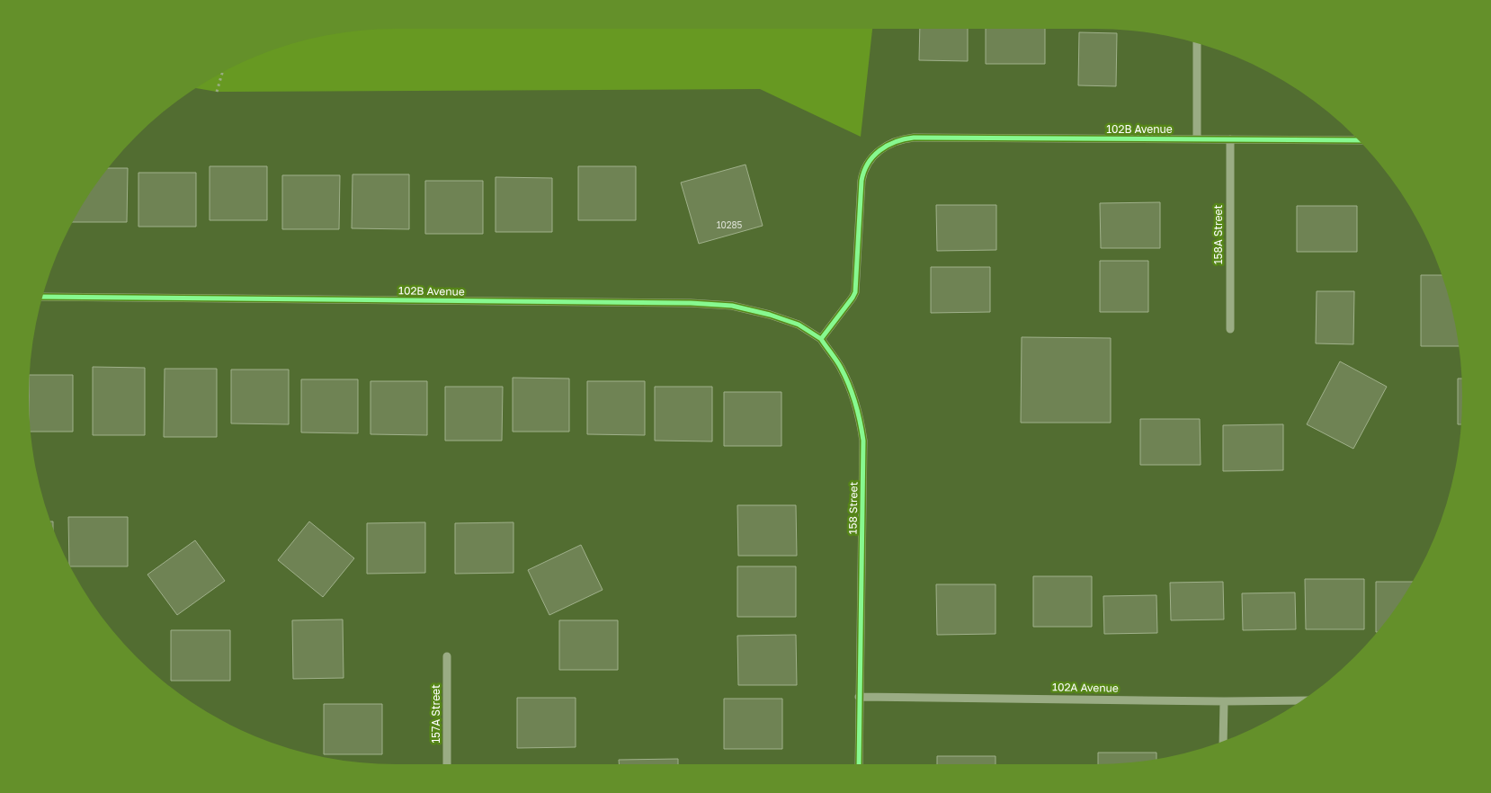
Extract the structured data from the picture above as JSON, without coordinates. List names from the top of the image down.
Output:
{
  "streets": {
    "street": [
      "102B Avenue",
      "158A Street",
      "158 Street",
      "102A Avenue",
      "157A Street"
    ]
  },
  "crossings": [
    ["102B Avenue", "158A Street"],
    ["102B Avenue", "158 Street"],
    ["158 Street", "102A Avenue"]
  ],
  "house_numbers": ["10285"]
}
